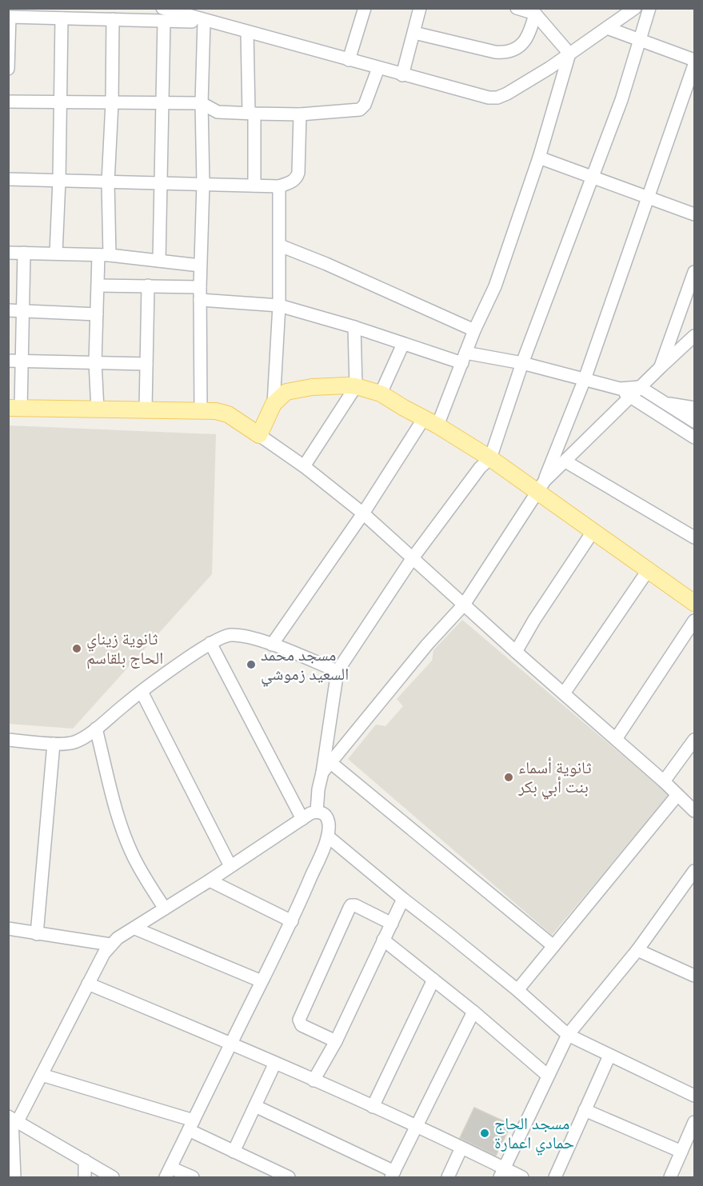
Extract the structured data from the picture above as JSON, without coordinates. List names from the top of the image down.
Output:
{
  "places": [
    "ثانوية زيناي الحاج بلقاسم",
    "مسجد محمد السعيد زموشي",
    "ثانوية أسماء بنت أبي بكر",
    "مسجد الحاج حمادي اعمارة"
  ]
}
